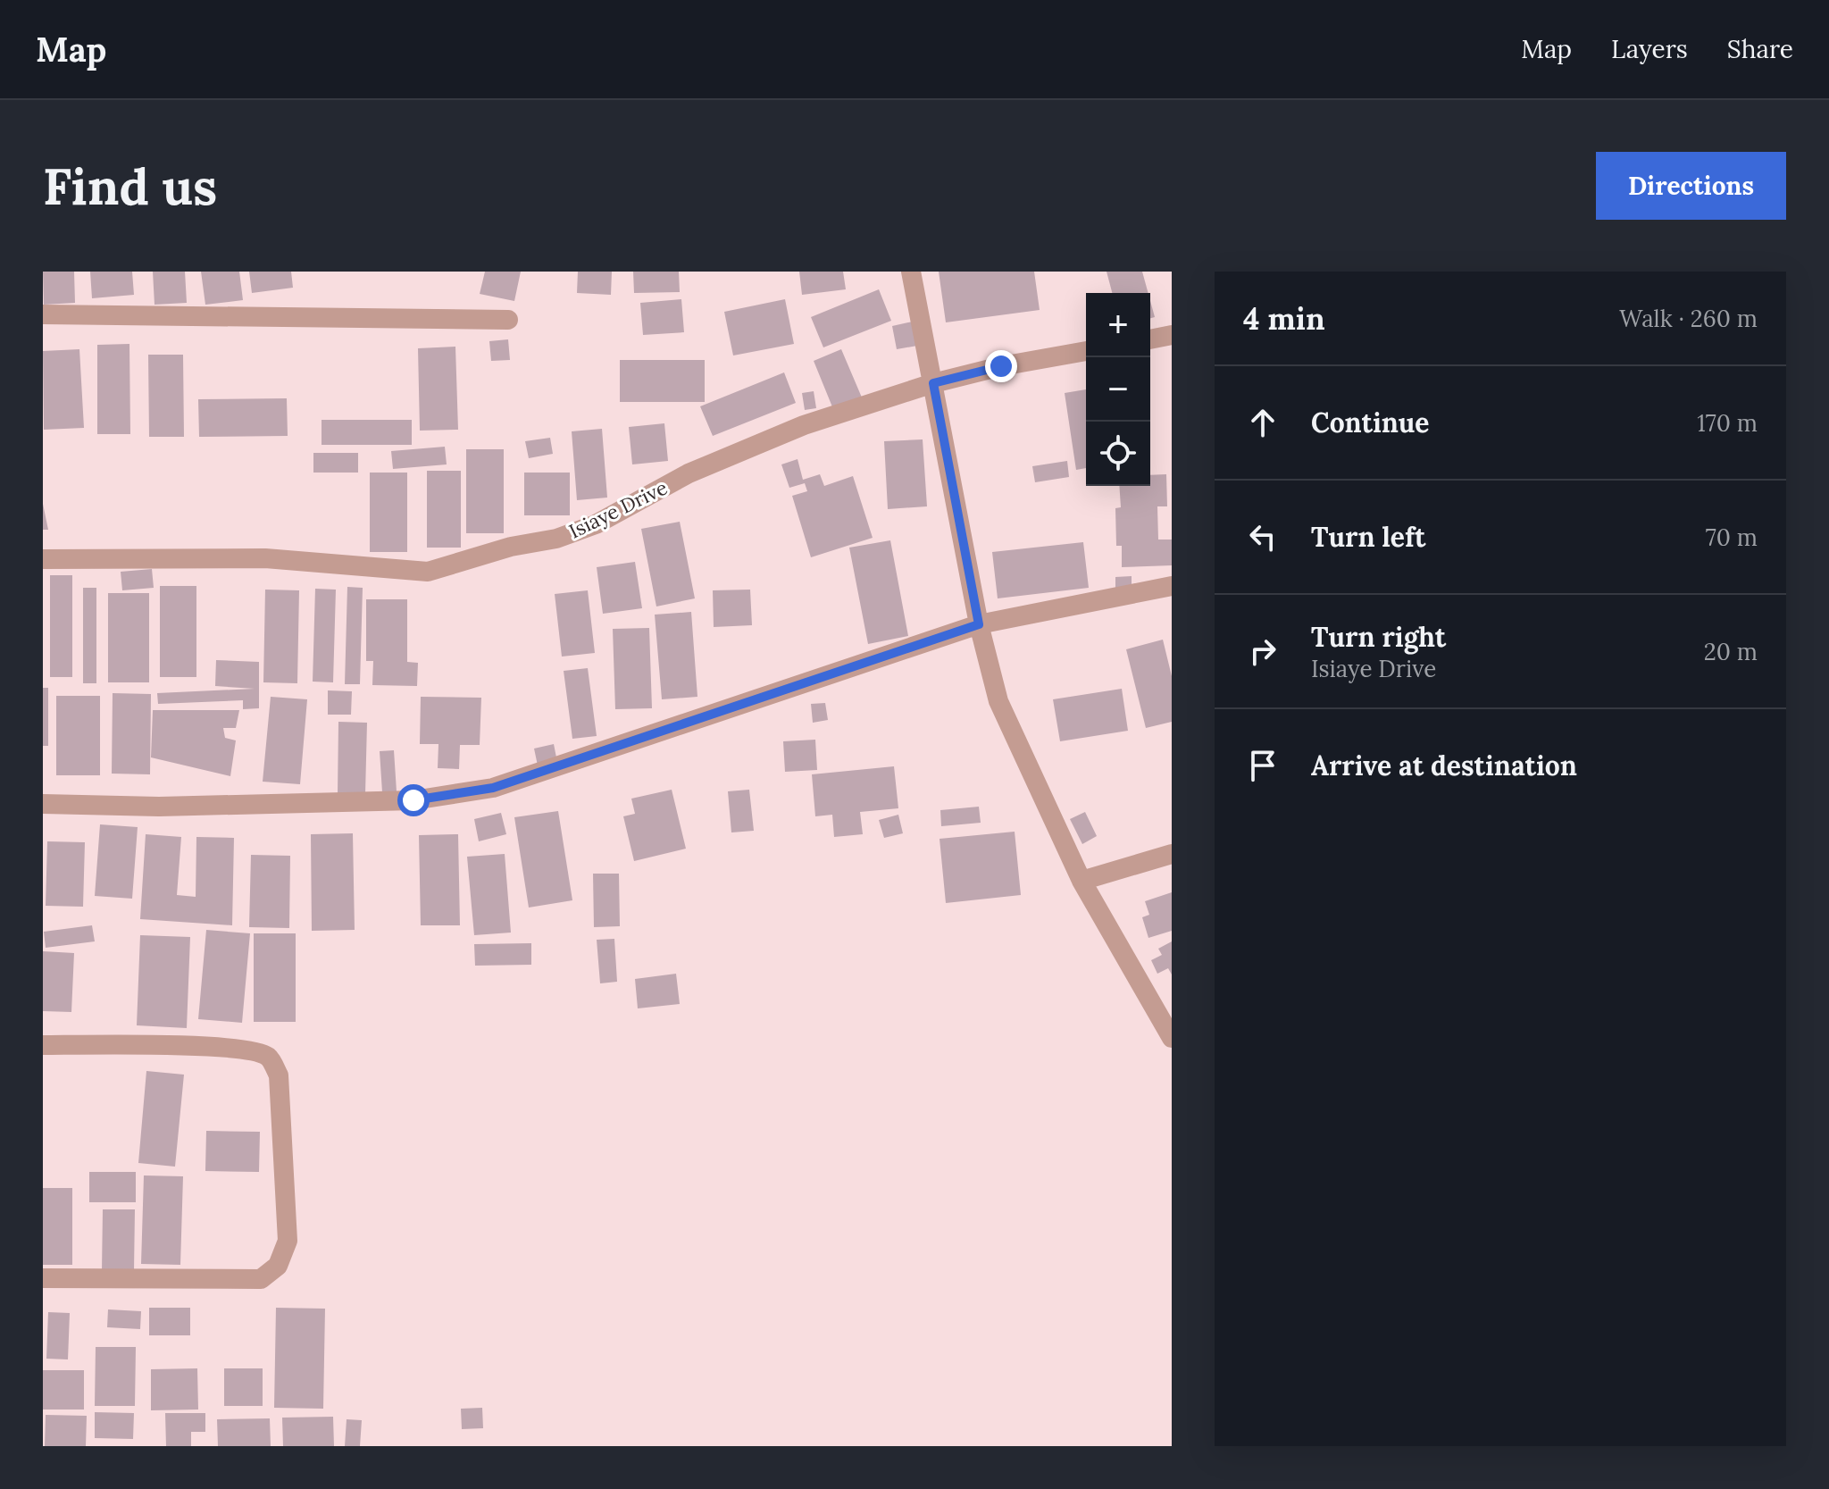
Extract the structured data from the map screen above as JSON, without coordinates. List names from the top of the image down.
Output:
{
  "streets": {
    "street": ["Isiaye Drive"]
  },
  "page": {
    "header": "Map",
    "nav": ["Map", "Layers", "Share"],
    "buttons": "Directions",
    "title": "Find us",
    "heading": ["4 min", "Walk · 260 m"],
    "map_buttons": ["+", "−"],
    "list": [
      ["Continue", "170 m"],
      ["Turn left", "70 m"],
      ["Turn right", "Isiaye Drive", "20 m"],
      "Arrive at destination"
    ]
  }
}
